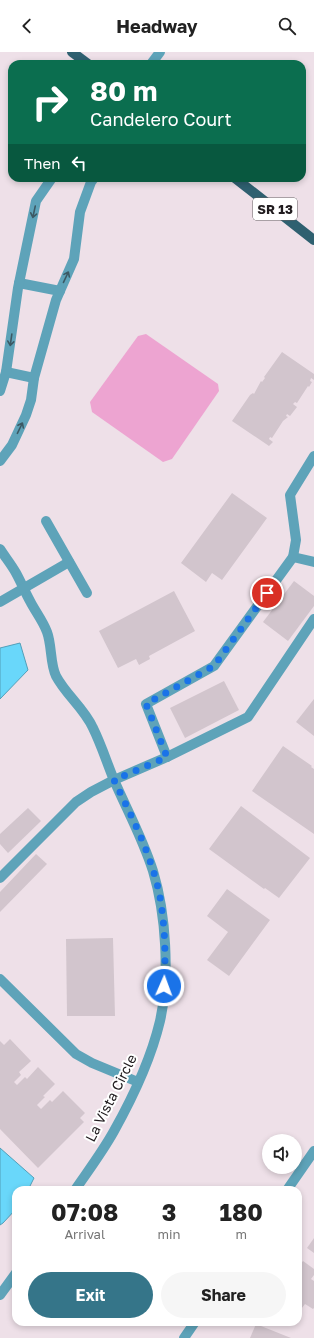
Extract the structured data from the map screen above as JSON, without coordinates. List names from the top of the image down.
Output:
{
  "streets": {
    "main road": ["SR 13"],
    "street": ["La Vista Circle"]
  },
  "page": {
    "header": "Headway",
    "turn": ["80 m", "Candelero Court"],
    "then": "Then",
    "eta": [
      "07:08",
      "Arrival",
      "3",
      "min",
      "180",
      "m"
    ],
    "buttons": ["Exit", "Share"]
  }
}
